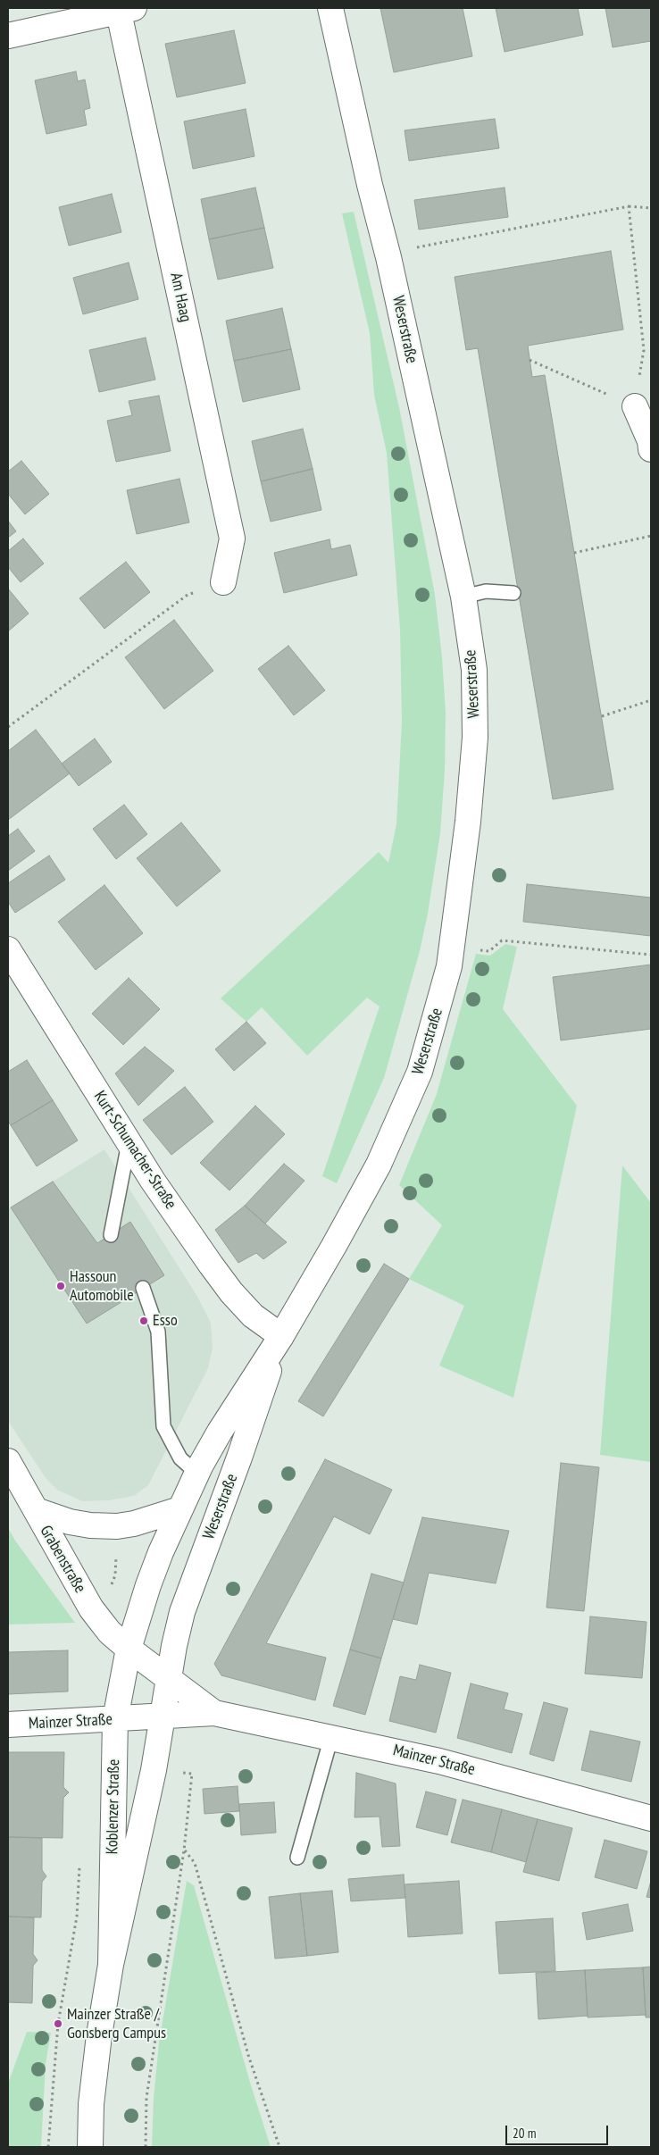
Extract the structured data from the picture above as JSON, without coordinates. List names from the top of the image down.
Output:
{
  "streets": {
    "street": [
      "Am Haag",
      "Weserstraße",
      "Kurt-Schumacher-Straße",
      "Grabenstraße",
      "Mainzer Straße",
      "Koblenzer Straße"
    ]
  },
  "crossings": [
    ["Weserstraße", "Kurt-Schumacher-Straße"],
    ["Weserstraße", "Grabenstraße"],
    ["Weserstraße", "Mainzer Straße"],
    ["Weserstraße", "Koblenzer Straße"],
    ["Grabenstraße", "Mainzer Straße"],
    ["Grabenstraße", "Koblenzer Straße"],
    ["Mainzer Straße", "Koblenzer Straße"]
  ],
  "places": ["Hassoun Automobile", "Esso", "Mainzer Straße / Gonsberg Campus"],
  "scale_bar": "20 m"
}
